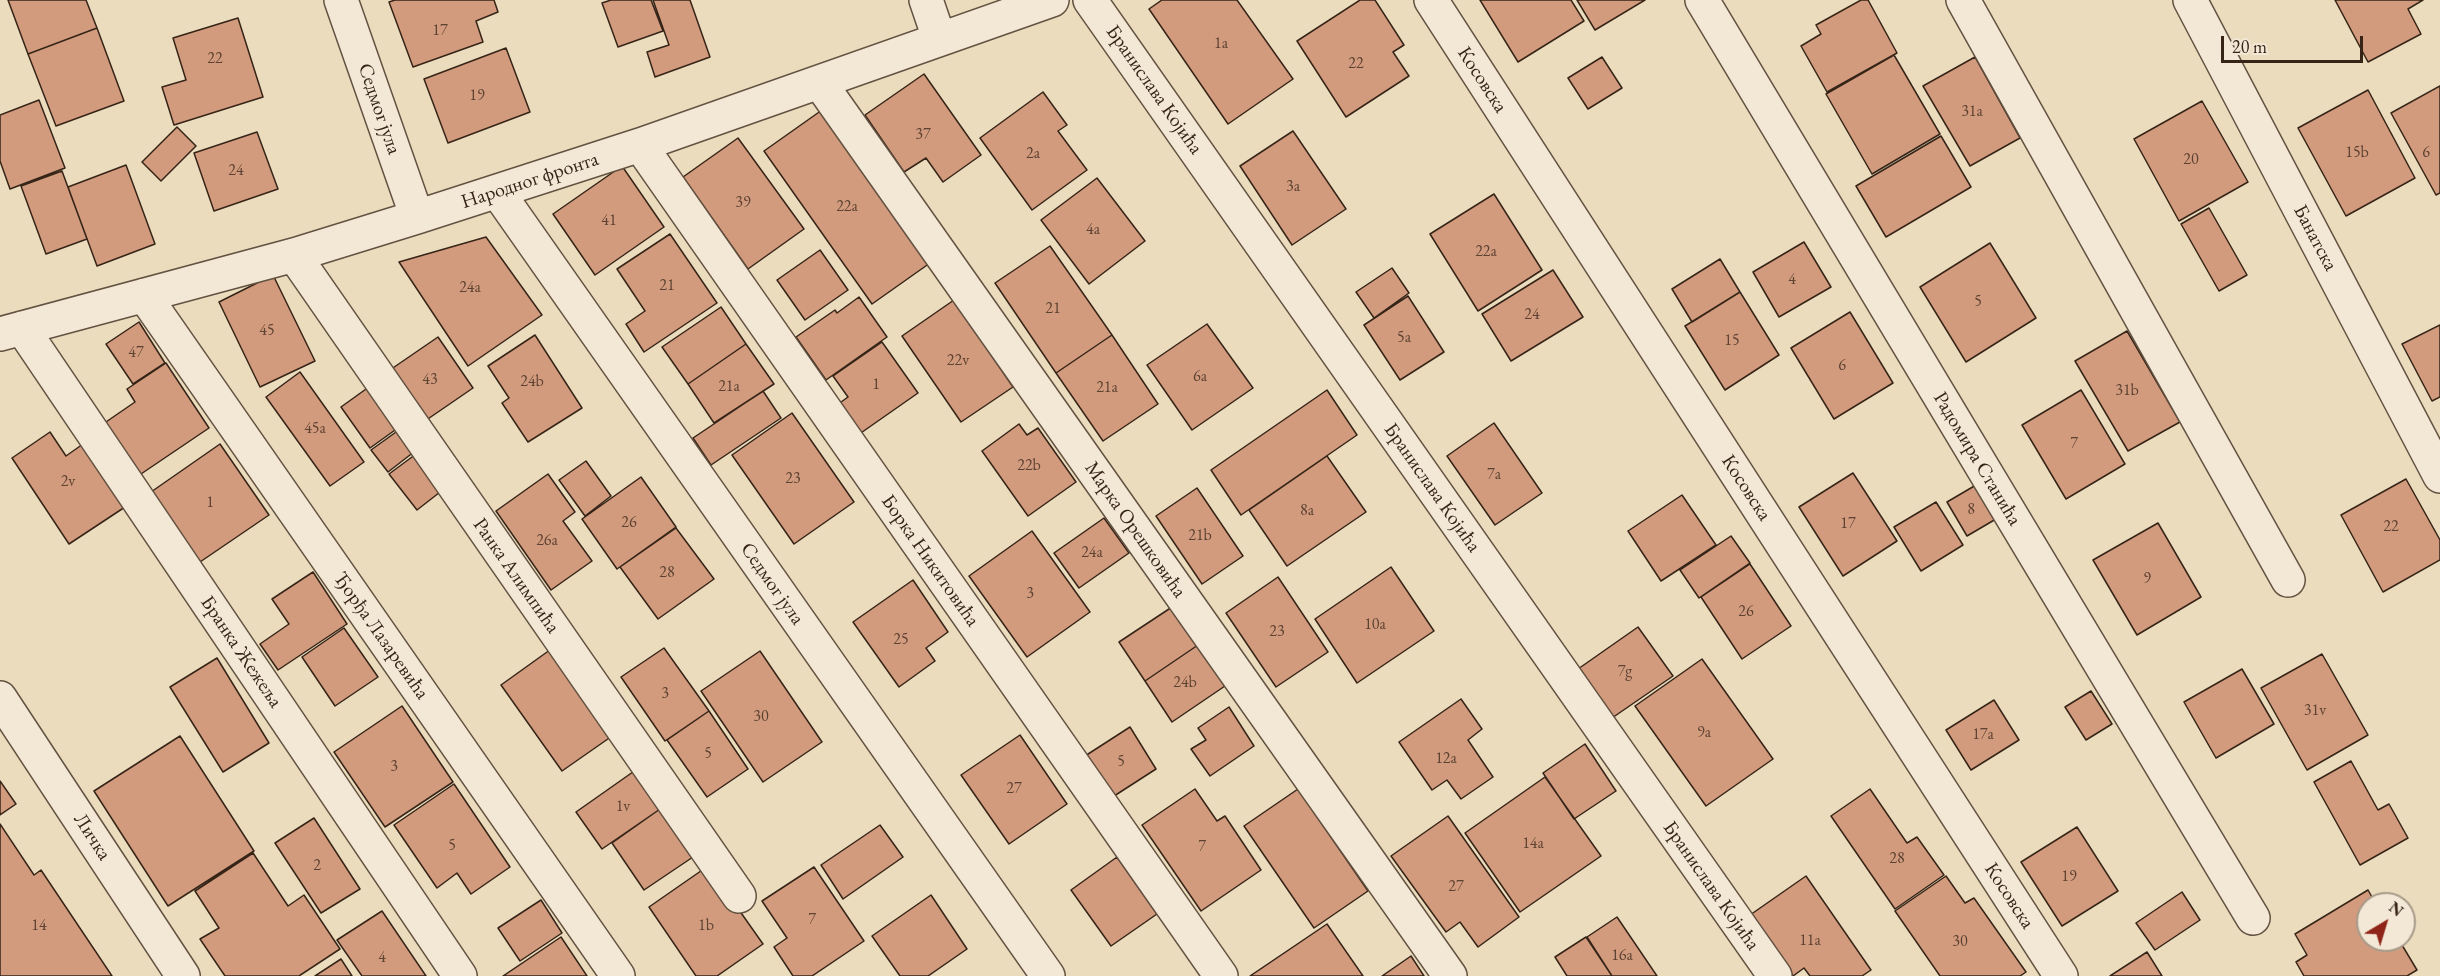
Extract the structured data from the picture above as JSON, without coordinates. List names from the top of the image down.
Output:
{
  "streets": {
    "street": [
      "Косовска",
      "Бранислава Којића",
      "Седмог јула",
      "Народног фронта",
      "Банатска",
      "Радомира Станића",
      "Марка Орешковића",
      "Борка Никитовића",
      "Ранка Алимпића",
      "Ђорђа Лазаревића",
      "Бранка Жежеља",
      "Личка"
    ]
  },
  "crossings": [
    ["Седмог јула", "Народног фронта"],
    ["Народног фронта", "Марка Орешковића"],
    ["Народног фронта", "Борка Никитовића"],
    ["Народног фронта", "Ранка Алимпића"],
    ["Народног фронта", "Ђорђа Лазаревића"],
    ["Народног фронта", "Бранка Жежеља"]
  ],
  "house_numbers": [
    "17",
    "1a",
    "22",
    "22",
    "19",
    "31a",
    "37",
    "15b",
    "6",
    "2a",
    "20",
    "24",
    "3a",
    "39",
    "22a",
    "41",
    "4a",
    "22a",
    "4",
    "21",
    "24a",
    "5",
    "21",
    "24",
    "45",
    "5a",
    "15",
    "47",
    "22v",
    "6",
    "6a",
    "43",
    "24b",
    "1",
    "21a",
    "21a",
    "31b",
    "45a",
    "7",
    "22b",
    "7a",
    "23",
    "2v",
    "1",
    "8",
    "8a",
    "26",
    "17",
    "22",
    "21b",
    "26a",
    "24a",
    "28",
    "9",
    "3",
    "26",
    "10a",
    "23",
    "25",
    "7g",
    "24b",
    "3",
    "31v",
    "30",
    "9a",
    "17a",
    "5",
    "12a",
    "5",
    "3",
    "27",
    "1v",
    "14a",
    "5",
    "7",
    "28",
    "2",
    "19",
    "27",
    "7",
    "14",
    "1b",
    "11a",
    "30",
    "16a",
    "4"
  ],
  "scale_bar": "20 m",
  "north": "top right"
}
